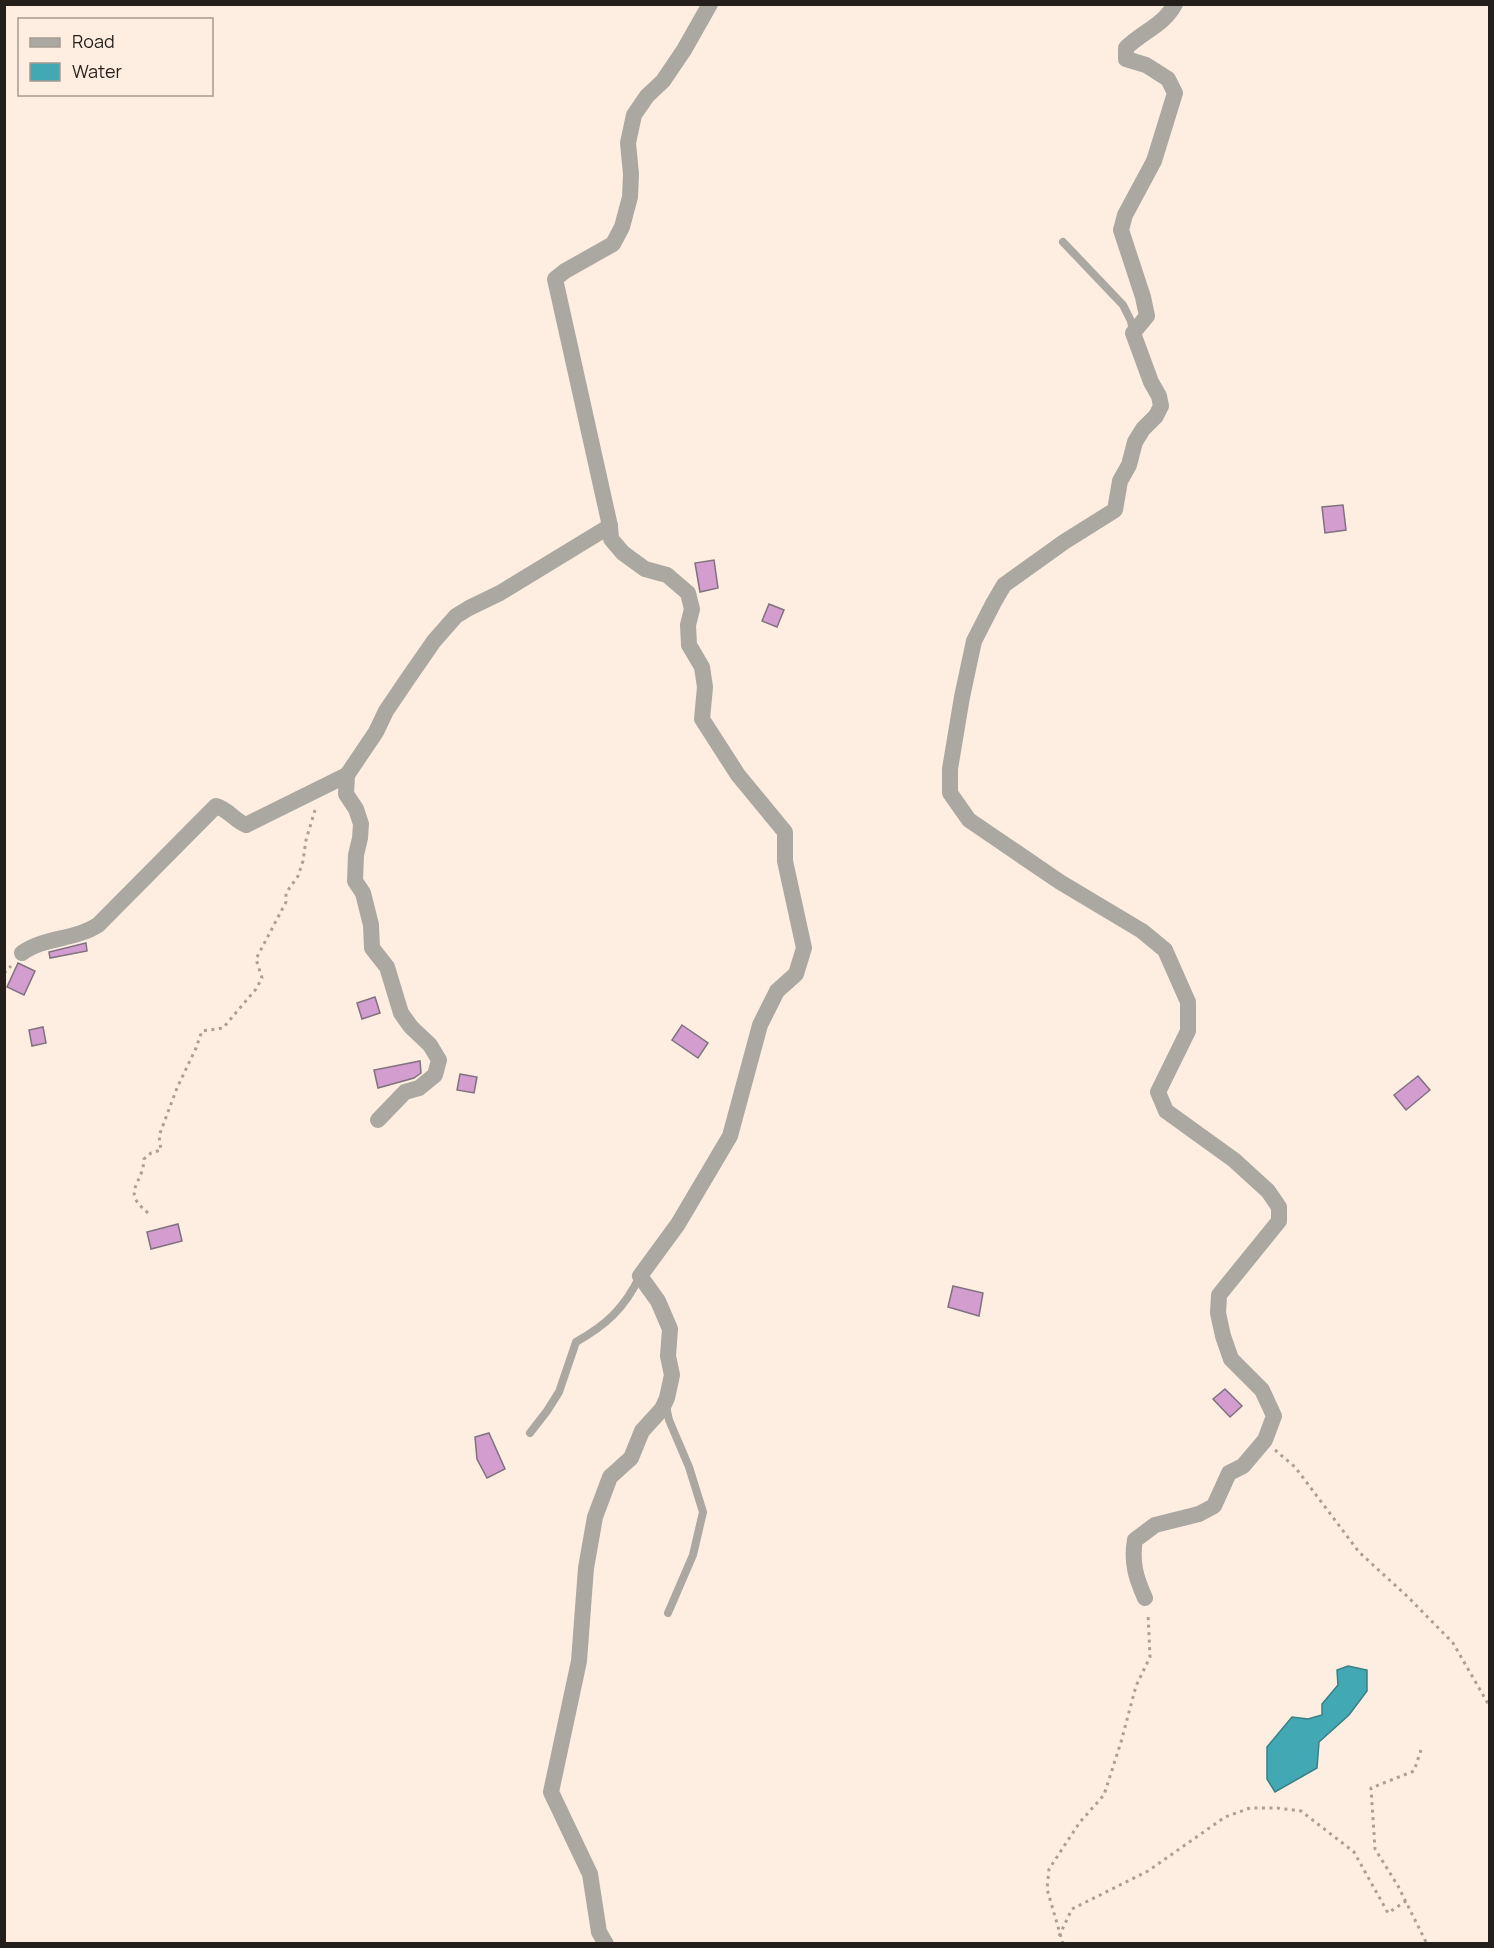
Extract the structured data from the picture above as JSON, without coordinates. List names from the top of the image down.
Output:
{
  "legend": ["Road", "Water"]
}
